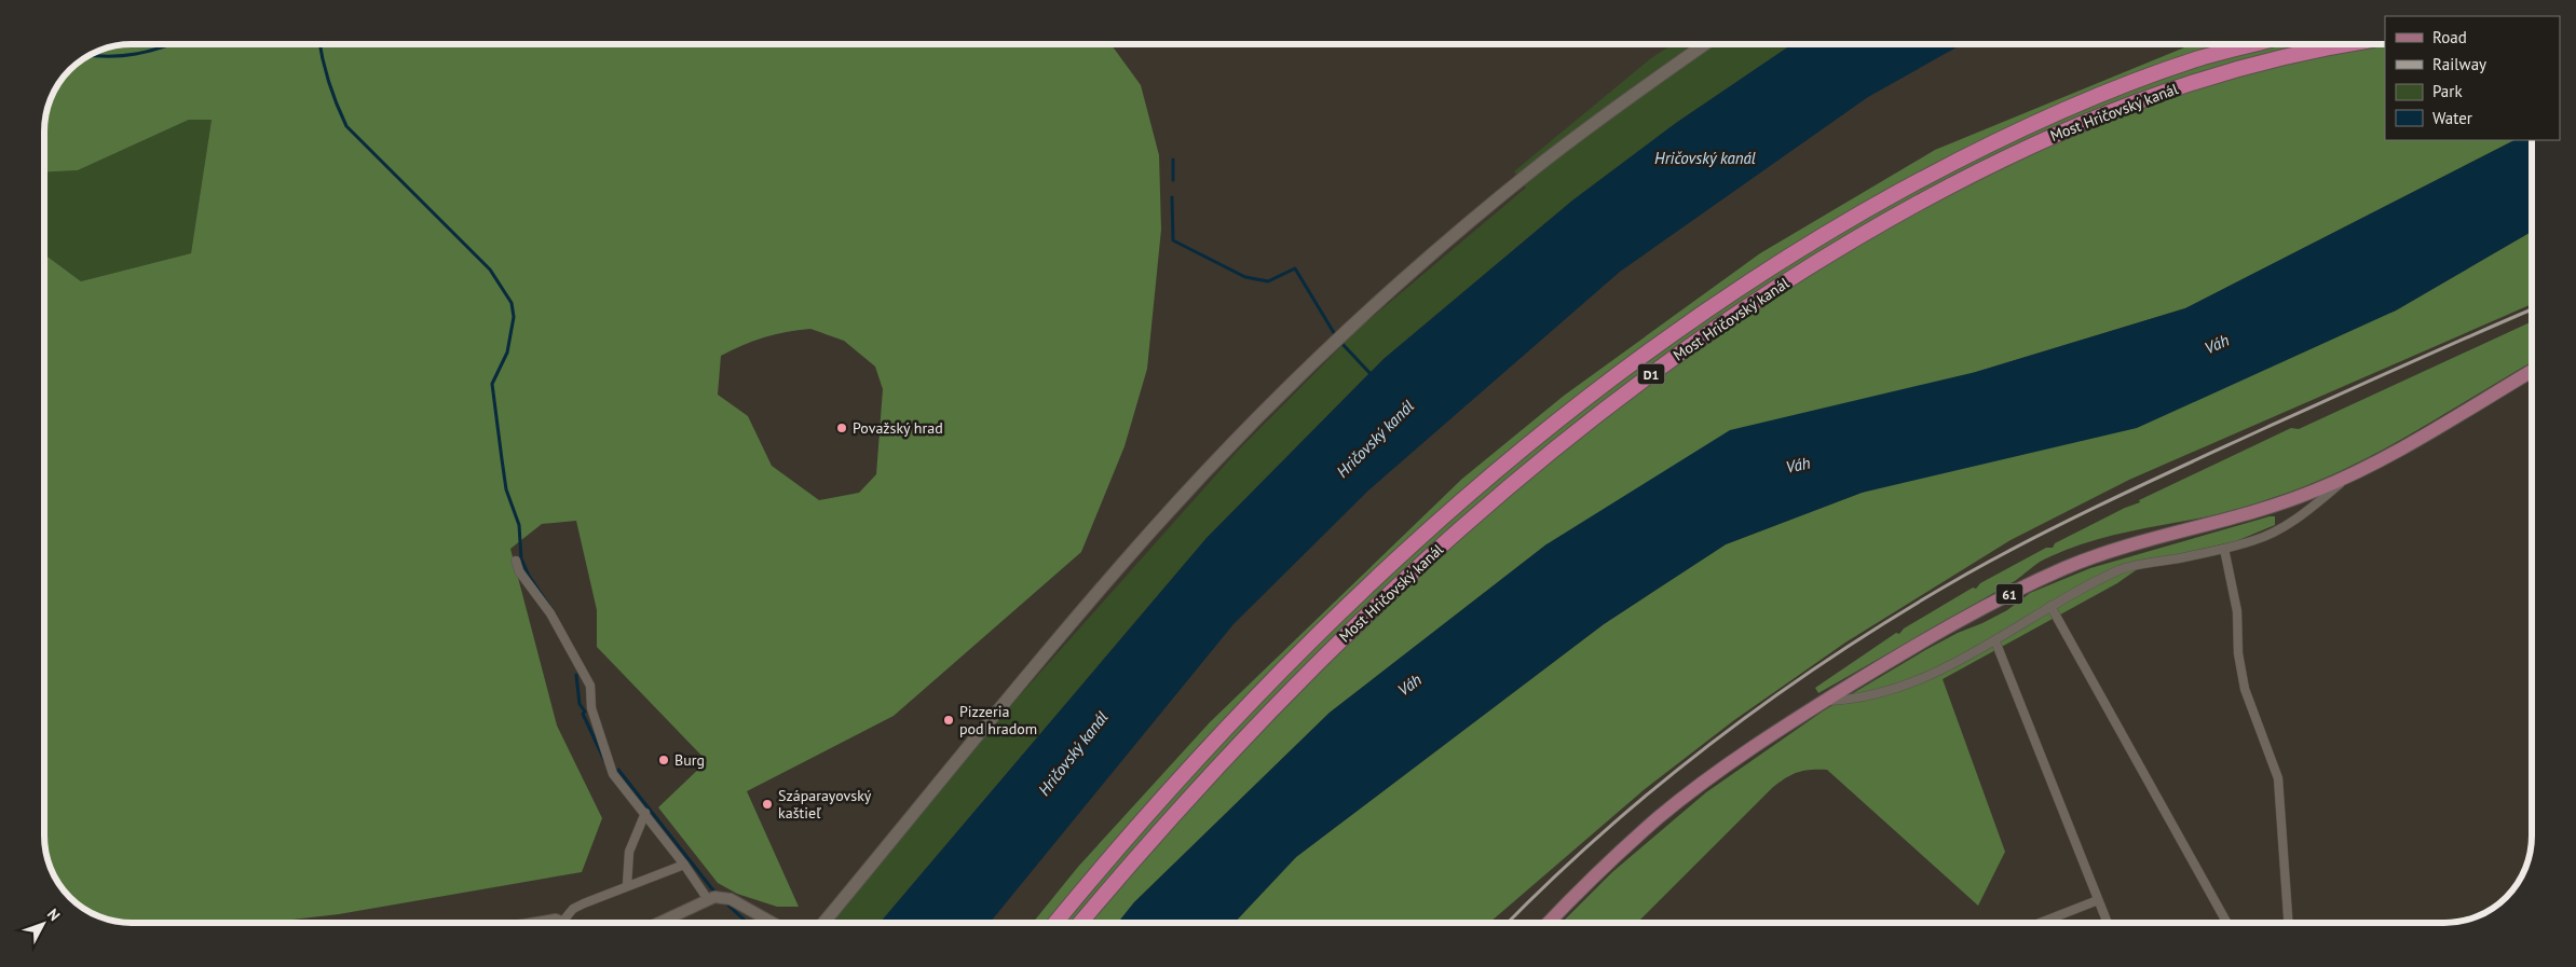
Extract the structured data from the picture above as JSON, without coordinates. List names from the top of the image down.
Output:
{
  "streets": {
    "highway": ["Most Hričovský kanál", "D1"],
    "main road": ["61"]
  },
  "water": ["Hričovský kanál", "Váh"],
  "places": [
    "Považský hrad",
    "Pizzeria pod hradom",
    "Burg",
    "Száparayovský kaštieľ"
  ],
  "legend": [
    "Road",
    "Railway",
    "Park",
    "Water"
  ],
  "north": "top right"
}
